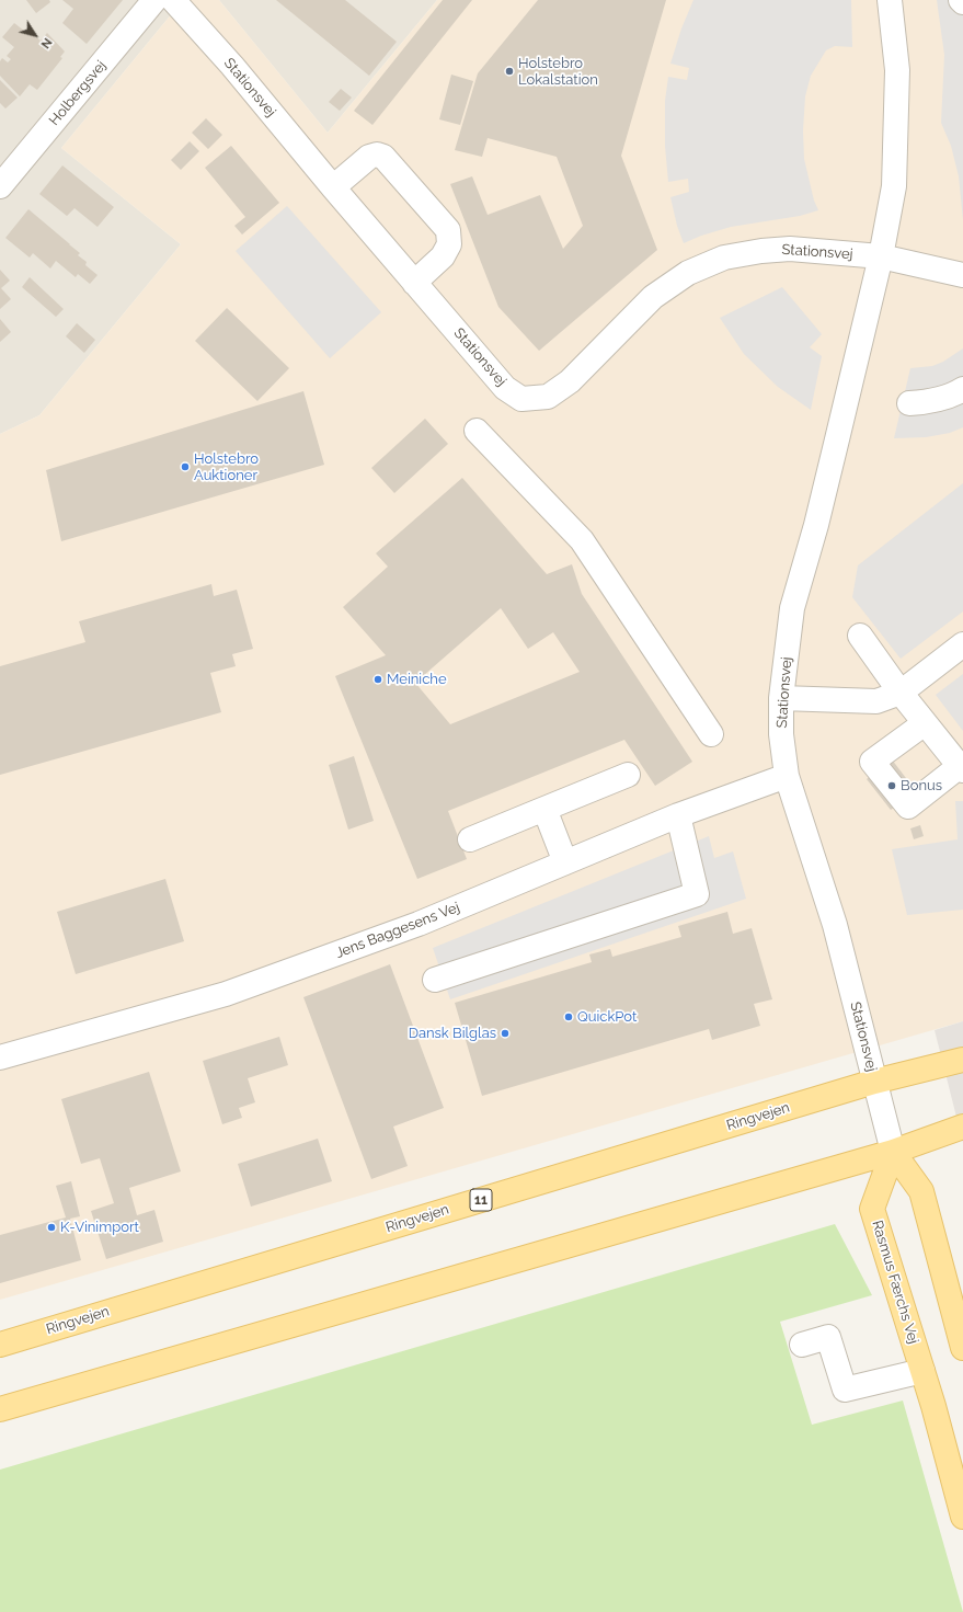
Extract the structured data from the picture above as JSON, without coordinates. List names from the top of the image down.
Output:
{
  "streets": {
    "main road": ["Ringvejen", "11", "Rasmus Færchs Vej"],
    "street": ["Stationsvej", "Holbergsvej", "Jens Baggesens Vej"]
  },
  "crossings": [
    ["Stationsvej", "Jens Baggesens Vej"],
    ["Stationsvej", "Ringvejen"],
    ["Stationsvej", "Rasmus Færchs Vej"]
  ],
  "places": [
    "Holstebro Lokalstation",
    "Holstebro Auktioner",
    "Meiniche",
    "Bonus",
    "QuickPot",
    "Dansk Bilglas",
    "K-Vinimport"
  ],
  "north": "bottom right"
}
